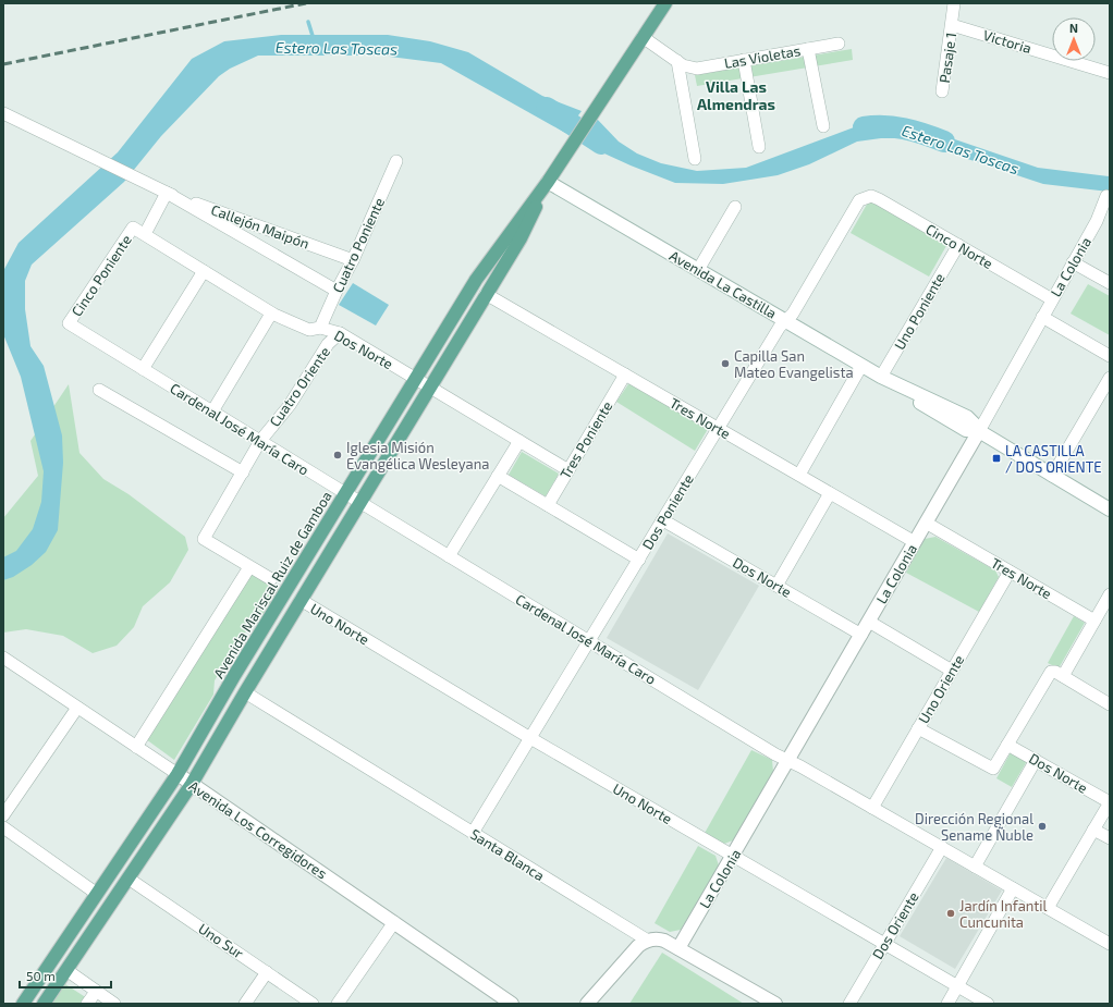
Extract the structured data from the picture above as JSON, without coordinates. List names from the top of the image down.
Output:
{
  "streets": {
    "main road": ["Avenida Mariscal Ruiz de Gamboa"],
    "street": [
      "Victoria",
      "Las Violetas",
      "Pasaje 1",
      "Callejón Maipón",
      "Cuatro Poniente",
      "Cinco Norte",
      "La Colonia",
      "Cinco Poniente",
      "Avenida La Castilla",
      "Uno Poniente",
      "Dos Norte",
      "Cuatro Oriente",
      "Tres Norte",
      "Cardenal José María Caro",
      "Tres Poniente",
      "Dos Poniente",
      "Uno Norte",
      "Uno Oriente",
      "Avenida Los Corregidores",
      "Santa Blanca",
      "Dos Oriente",
      "Uno Sur"
    ]
  },
  "crossings": [
    ["Victoria", "Pasaje 1"],
    ["Las Violetas", "Avenida Mariscal Ruiz de Gamboa"],
    ["Callejón Maipón", "Cuatro Poniente"],
    ["Callejón Maipón", "Cinco Poniente"],
    ["Cuatro Poniente", "Dos Norte"],
    ["Cinco Norte", "La Colonia"],
    ["Cinco Norte", "Uno Poniente"],
    ["Cinco Norte", "Dos Poniente"],
    ["La Colonia", "Avenida La Castilla"],
    ["La Colonia", "Dos Norte"],
    ["La Colonia", "Tres Norte"],
    ["La Colonia", "Cardenal José María Caro"],
    ["La Colonia", "Uno Norte"],
    ["La Colonia", "Santa Blanca"],
    ["Cinco Poniente", "Dos Norte"],
    ["Cinco Poniente", "Cardenal José María Caro"],
    ["Avenida La Castilla", "Uno Poniente"],
    ["Avenida La Castilla", "Dos Poniente"],
    ["Avenida La Castilla", "Avenida Mariscal Ruiz de Gamboa"],
    ["Dos Norte", "Cuatro Oriente"],
    ["Dos Norte", "Tres Poniente"],
    ["Dos Norte", "Dos Poniente"],
    ["Dos Norte", "Avenida Mariscal Ruiz de Gamboa"],
    ["Cuatro Oriente", "Cardenal José María Caro"],
    ["Tres Norte", "Tres Poniente"],
    ["Tres Norte", "Dos Poniente"],
    ["Tres Norte", "Avenida Mariscal Ruiz de Gamboa"],
    ["Tres Norte", "Uno Oriente"],
    ["Cardenal José María Caro", "Dos Poniente"],
    ["Cardenal José María Caro", "Avenida Mariscal Ruiz de Gamboa"],
    ["Cardenal José María Caro", "Uno Oriente"],
    ["Cardenal José María Caro", "Dos Oriente"],
    ["Dos Poniente", "Uno Norte"],
    ["Dos Poniente", "Santa Blanca"],
    ["Avenida Mariscal Ruiz de Gamboa", "Uno Norte"],
    ["Avenida Mariscal Ruiz de Gamboa", "Avenida Los Corregidores"],
    ["Avenida Mariscal Ruiz de Gamboa", "Santa Blanca"],
    ["Avenida Mariscal Ruiz de Gamboa", "Uno Sur"],
    ["Uno Norte", "Dos Oriente"]
  ],
  "districts": ["Villa Las Almendras"],
  "water": ["Estero Las Toscas"],
  "places": {
    "other": [
      "Capilla San Mateo Evangelista",
      "Iglesia Misión Evangélica Wesleyana",
      "Dirección Regional Sename Ñuble",
      "Jardín Infantil Cuncunita"
    ],
    "transit": ["LA CASTILLA / DOS ORIENTE"]
  },
  "scale_bar": "50 m",
  "north": "top"
}
